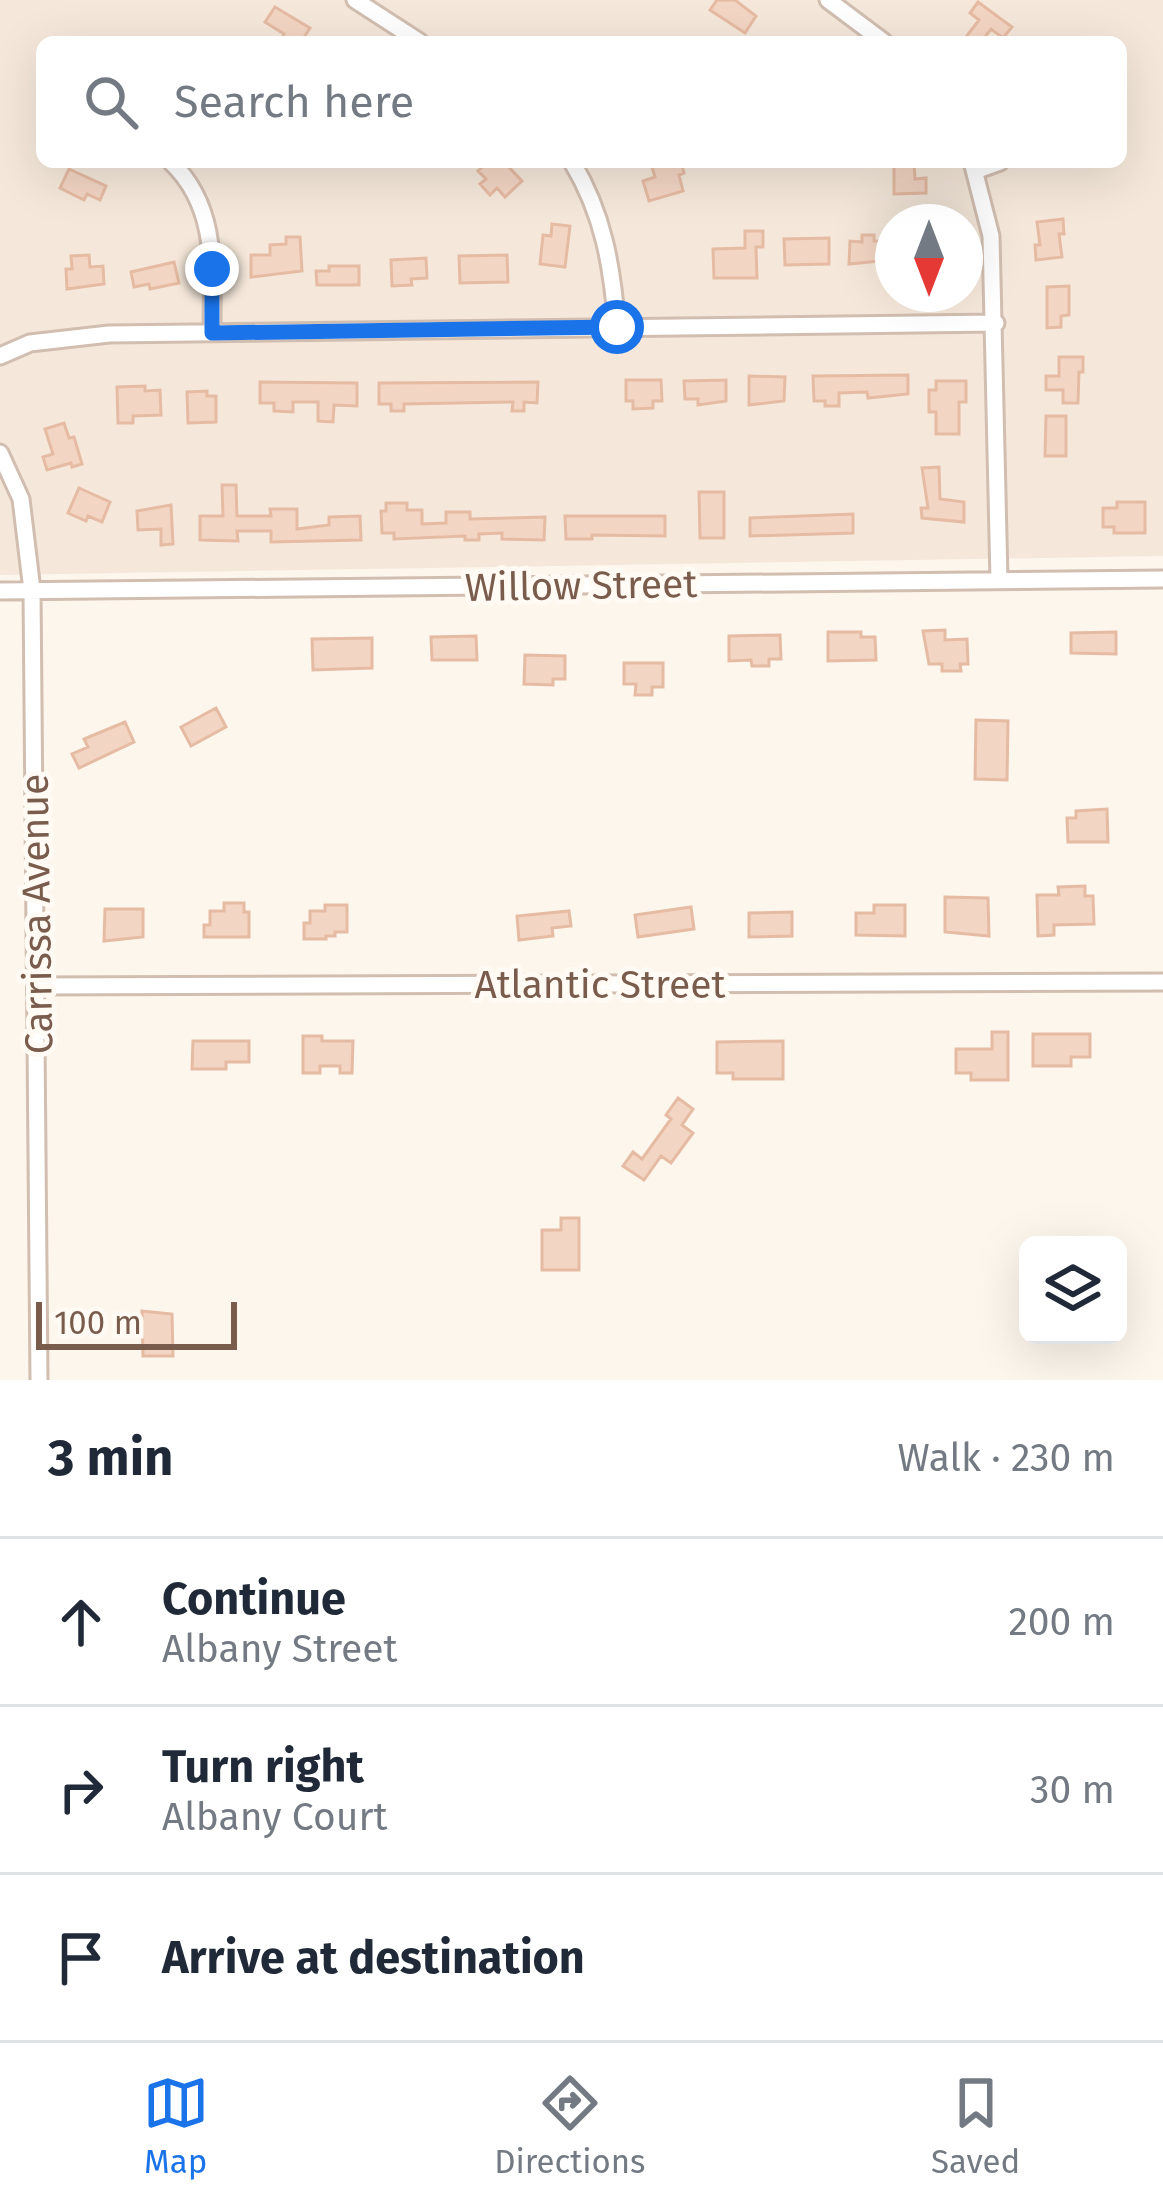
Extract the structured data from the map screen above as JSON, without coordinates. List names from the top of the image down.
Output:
{
  "streets": {
    "street": ["Willow Street", "Carrissa Avenue", "Atlantic Street"]
  },
  "crossings": [
    ["Willow Street", "Carrissa Avenue"],
    ["Carrissa Avenue", "Atlantic Street"]
  ],
  "scale_bar": "100 m",
  "north": "bottom",
  "page": {
    "search": "Search here",
    "scale": "100 m",
    "heading": ["3 min", "Walk · 230 m"],
    "list": [
      ["Continue", "Albany Street", "200 m"],
      ["Turn right", "Albany Court", "30 m"],
      "Arrive at destination"
    ],
    "nav": ["Map", "Directions", "Saved"]
  }
}
